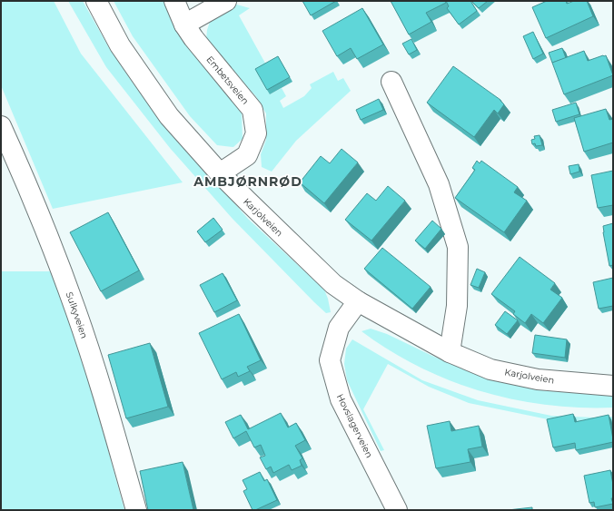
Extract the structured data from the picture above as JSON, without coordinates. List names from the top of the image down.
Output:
{
  "streets": {
    "street": [
      "Embetsveien",
      "Karjolveien",
      "Sulkyveien",
      "Hovslagerveien"
    ]
  },
  "crossings": [
    ["Embetsveien", "Karjolveien"],
    ["Karjolveien", "Hovslagerveien"]
  ],
  "districts": ["AMBJØRNRØD"]
}
